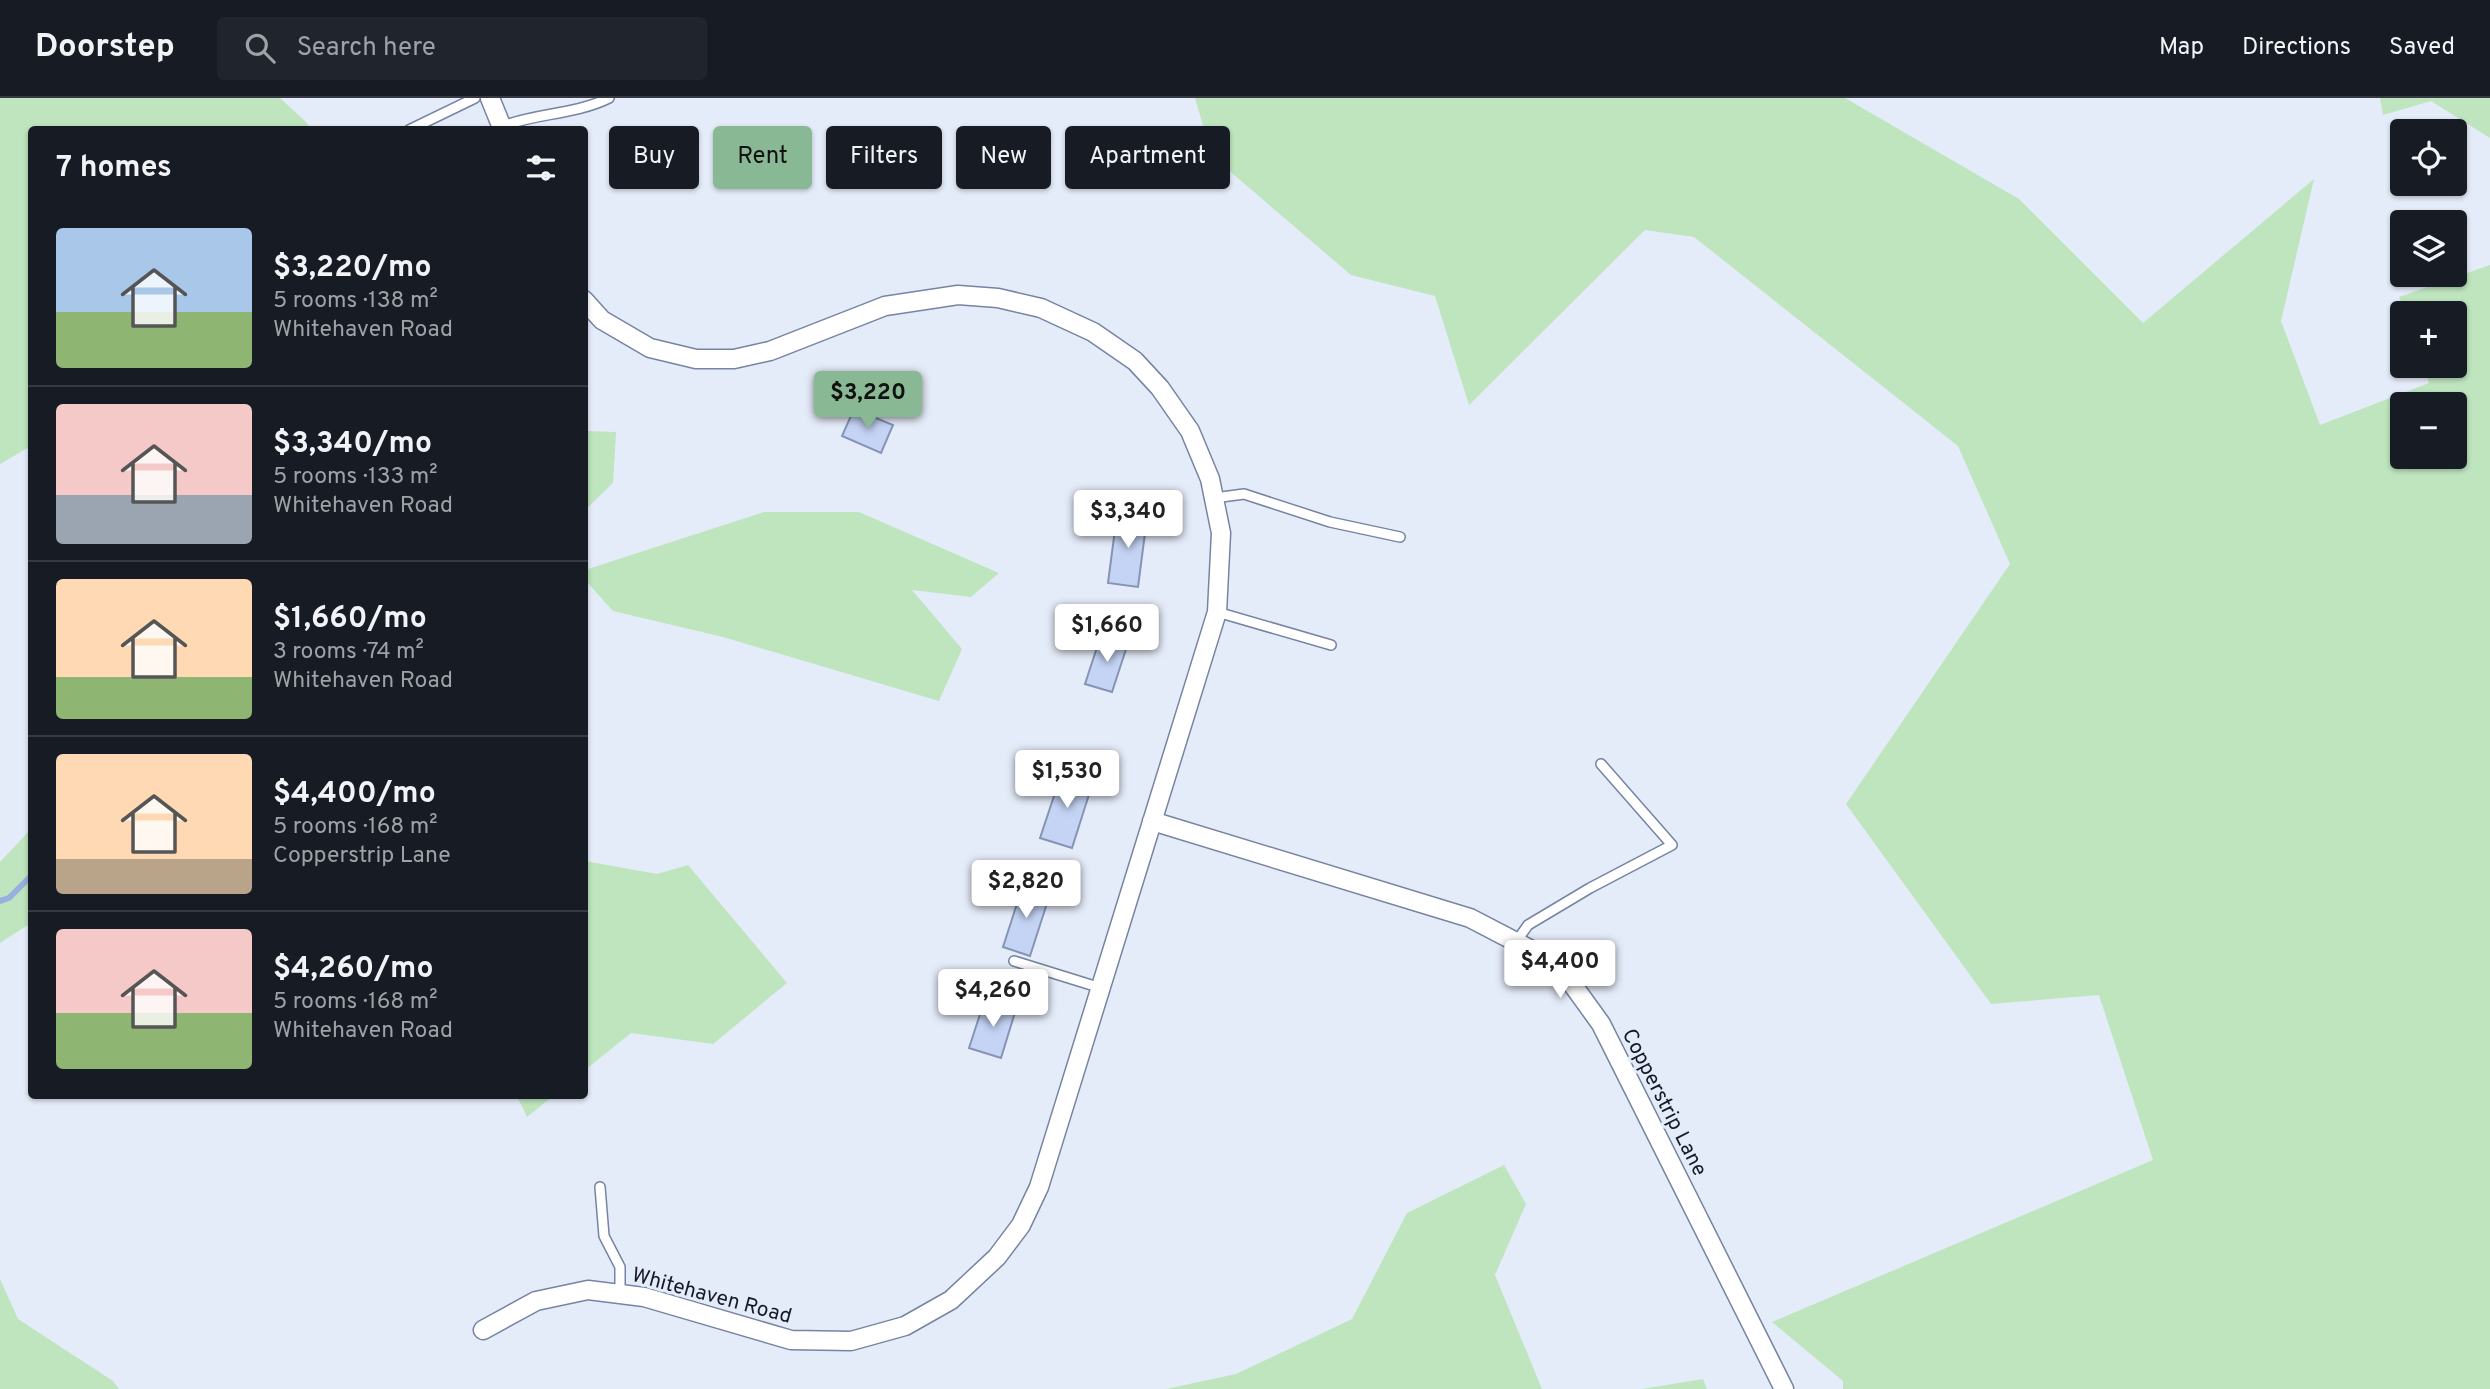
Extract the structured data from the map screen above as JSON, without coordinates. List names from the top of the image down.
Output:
{
  "streets": {
    "street": ["Copperstrip Lane", "Whitehaven Road"]
  },
  "crossings": [
    ["Copperstrip Lane", "Whitehaven Road"]
  ],
  "page": {
    "header": "Doorstep",
    "search": "Search here",
    "nav": ["Map", "Directions", "Saved"],
    "map_buttons": ["+", "−"],
    "chip": [
      "Buy",
      "Rent",
      "Filters",
      "New",
      "Apartment"
    ],
    "heading": "7 homes",
    "list": [
      {
        "name": "$3,220/mo",
        "note": "5 rooms · 138 m² · Whitehaven Road"
      },
      {
        "name": "$3,340/mo",
        "note": "5 rooms · 133 m² · Whitehaven Road"
      },
      {
        "name": "$1,660/mo",
        "note": "3 rooms · 74 m² · Whitehaven Road"
      },
      {
        "name": "$4,400/mo",
        "note": "5 rooms · 168 m² · Copperstrip Lane"
      },
      {
        "name": "$4,260/mo",
        "note": "5 rooms · 168 m² · Whitehaven Road"
      }
    ],
    "price": [
      "$3,220",
      "$3,340",
      "$1,660",
      "$1,530",
      "$2,820",
      "$4,400",
      "$4,260"
    ]
  }
}
